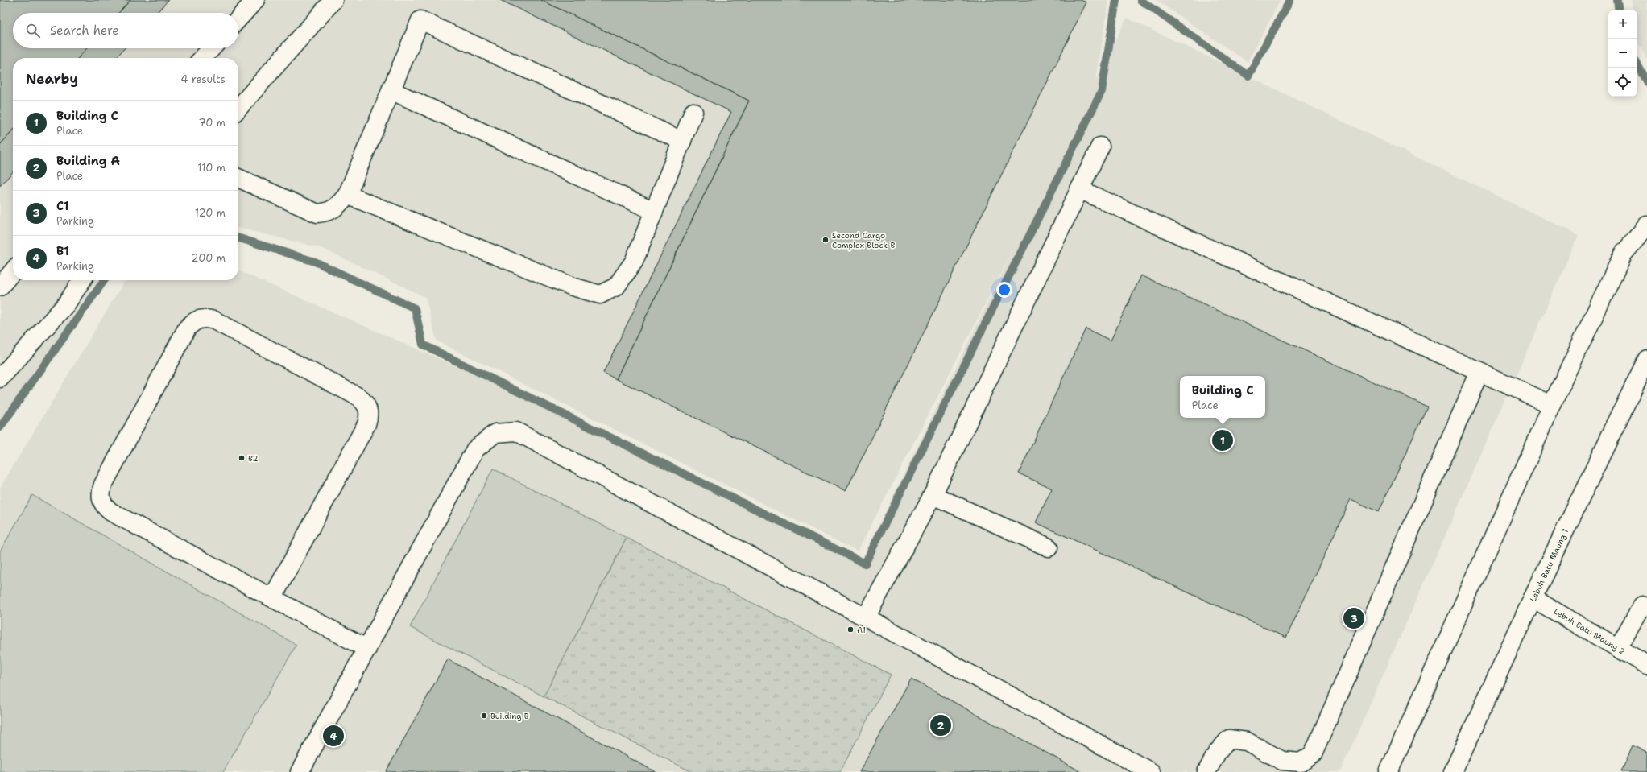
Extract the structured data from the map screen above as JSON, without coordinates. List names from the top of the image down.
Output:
{
  "streets": {
    "street": ["Lebuh Batu Maung 1", "Lebuh Batu Maung 2"]
  },
  "crossings": [
    ["Lebuh Batu Maung 1", "Lebuh Batu Maung 2"]
  ],
  "places": [
    "Second Cargo Complex Block B",
    "B2",
    "A1",
    "Building B"
  ],
  "page": {
    "map_buttons": ["+", "−"],
    "search": "Search here",
    "heading": ["Nearby", "4 results"],
    "list": [
      {
        "mark": "1",
        "name": "Building C",
        "note": "Place",
        "value": "70 m"
      },
      {
        "mark": "2",
        "name": "Building A",
        "note": "Place",
        "value": "110 m"
      },
      {
        "mark": "3",
        "name": "C1",
        "note": "Parking",
        "value": "120 m"
      },
      {
        "mark": "4",
        "name": "B1",
        "note": "Parking",
        "value": "200 m"
      }
    ],
    "popup": ["Building C", "Place"],
    "pins": [
      "1",
      "3",
      "2",
      "4"
    ]
  }
}
